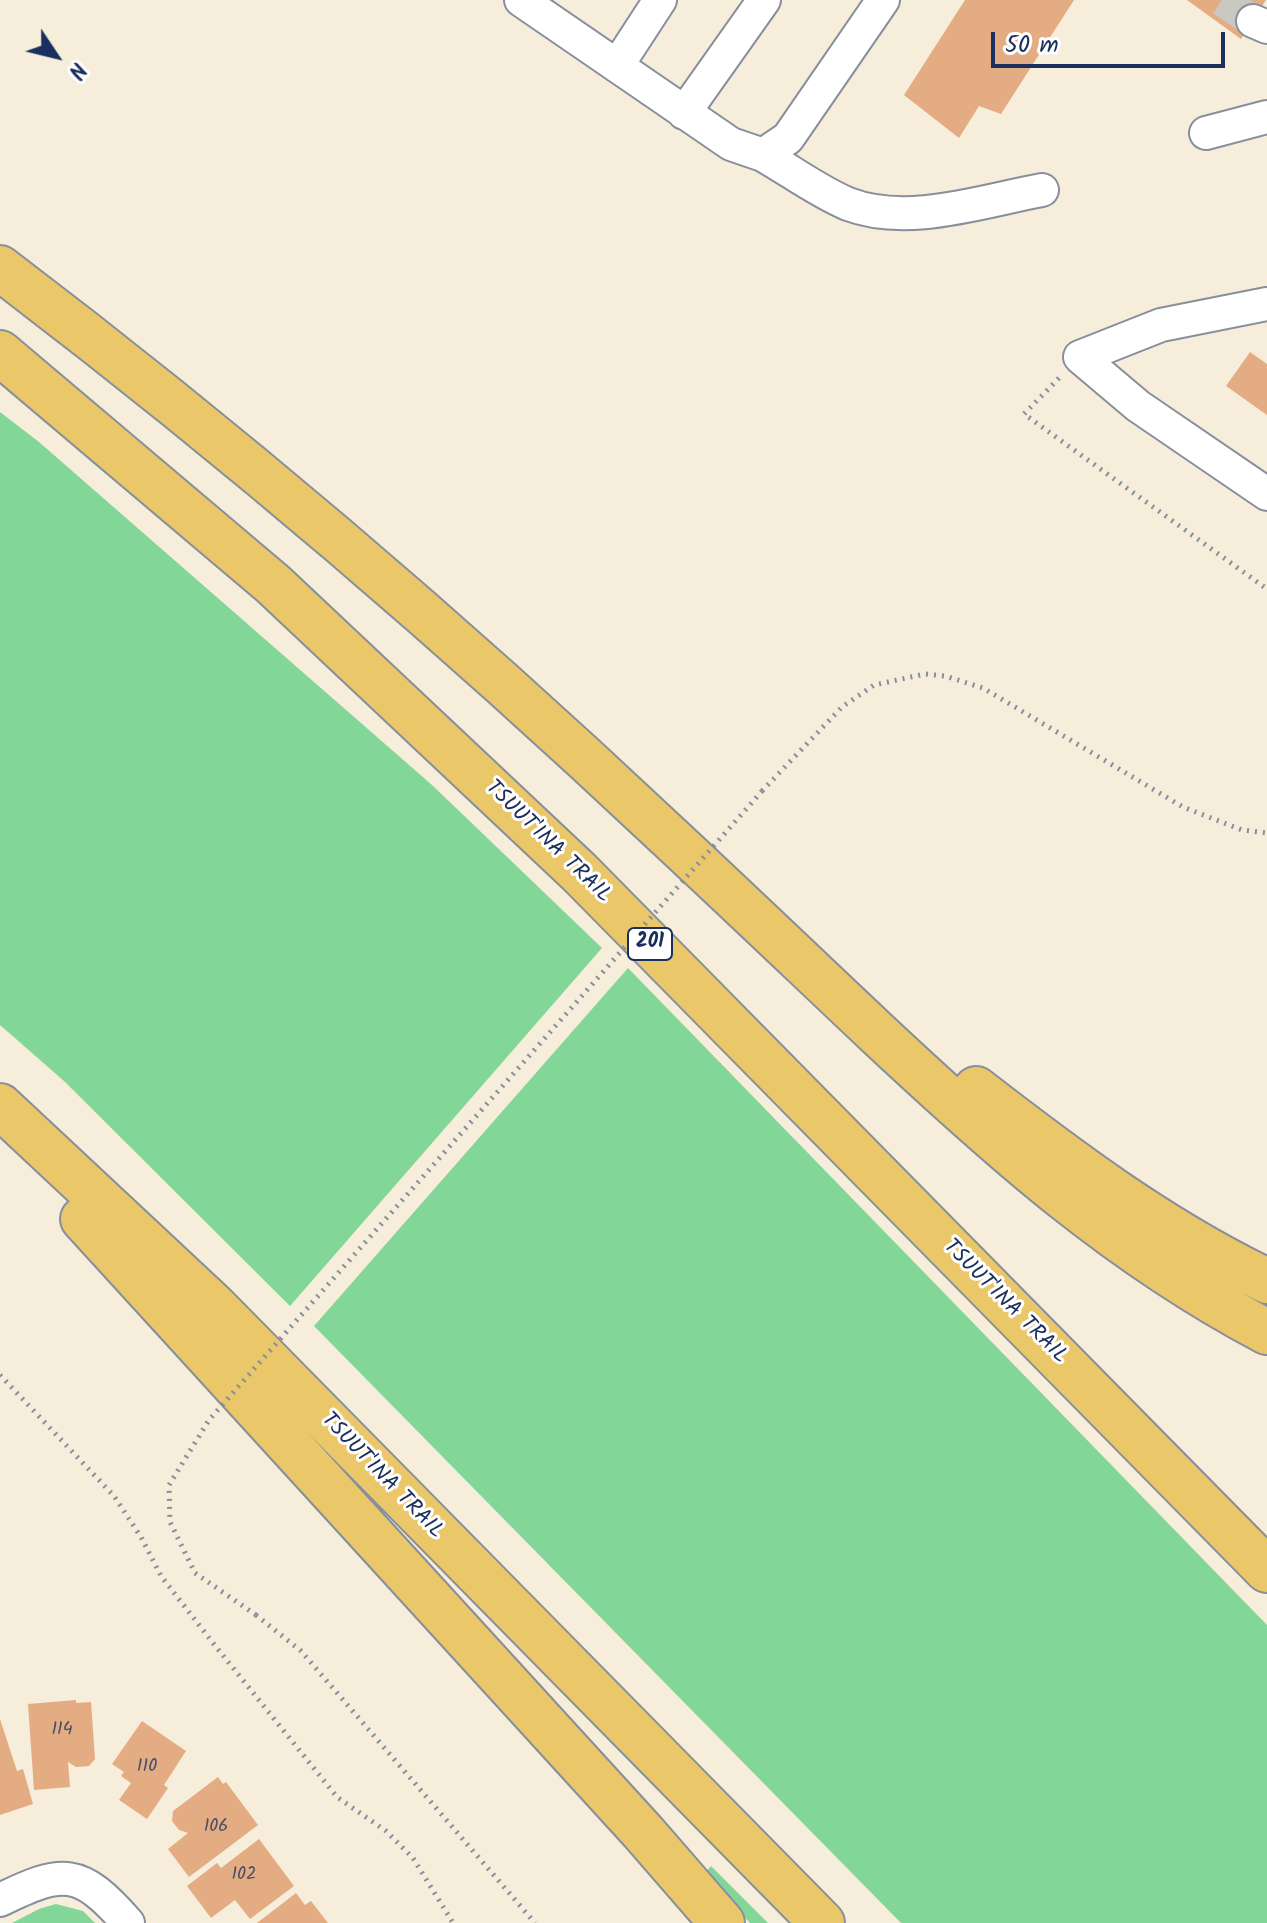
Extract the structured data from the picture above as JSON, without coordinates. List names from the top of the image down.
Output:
{
  "streets": {
    "highway": ["TSUUT'INA TRAIL", "201"]
  },
  "house_numbers": [
    "114",
    "110",
    "106",
    "102"
  ],
  "scale_bar": "50 m",
  "north": "bottom right"
}
